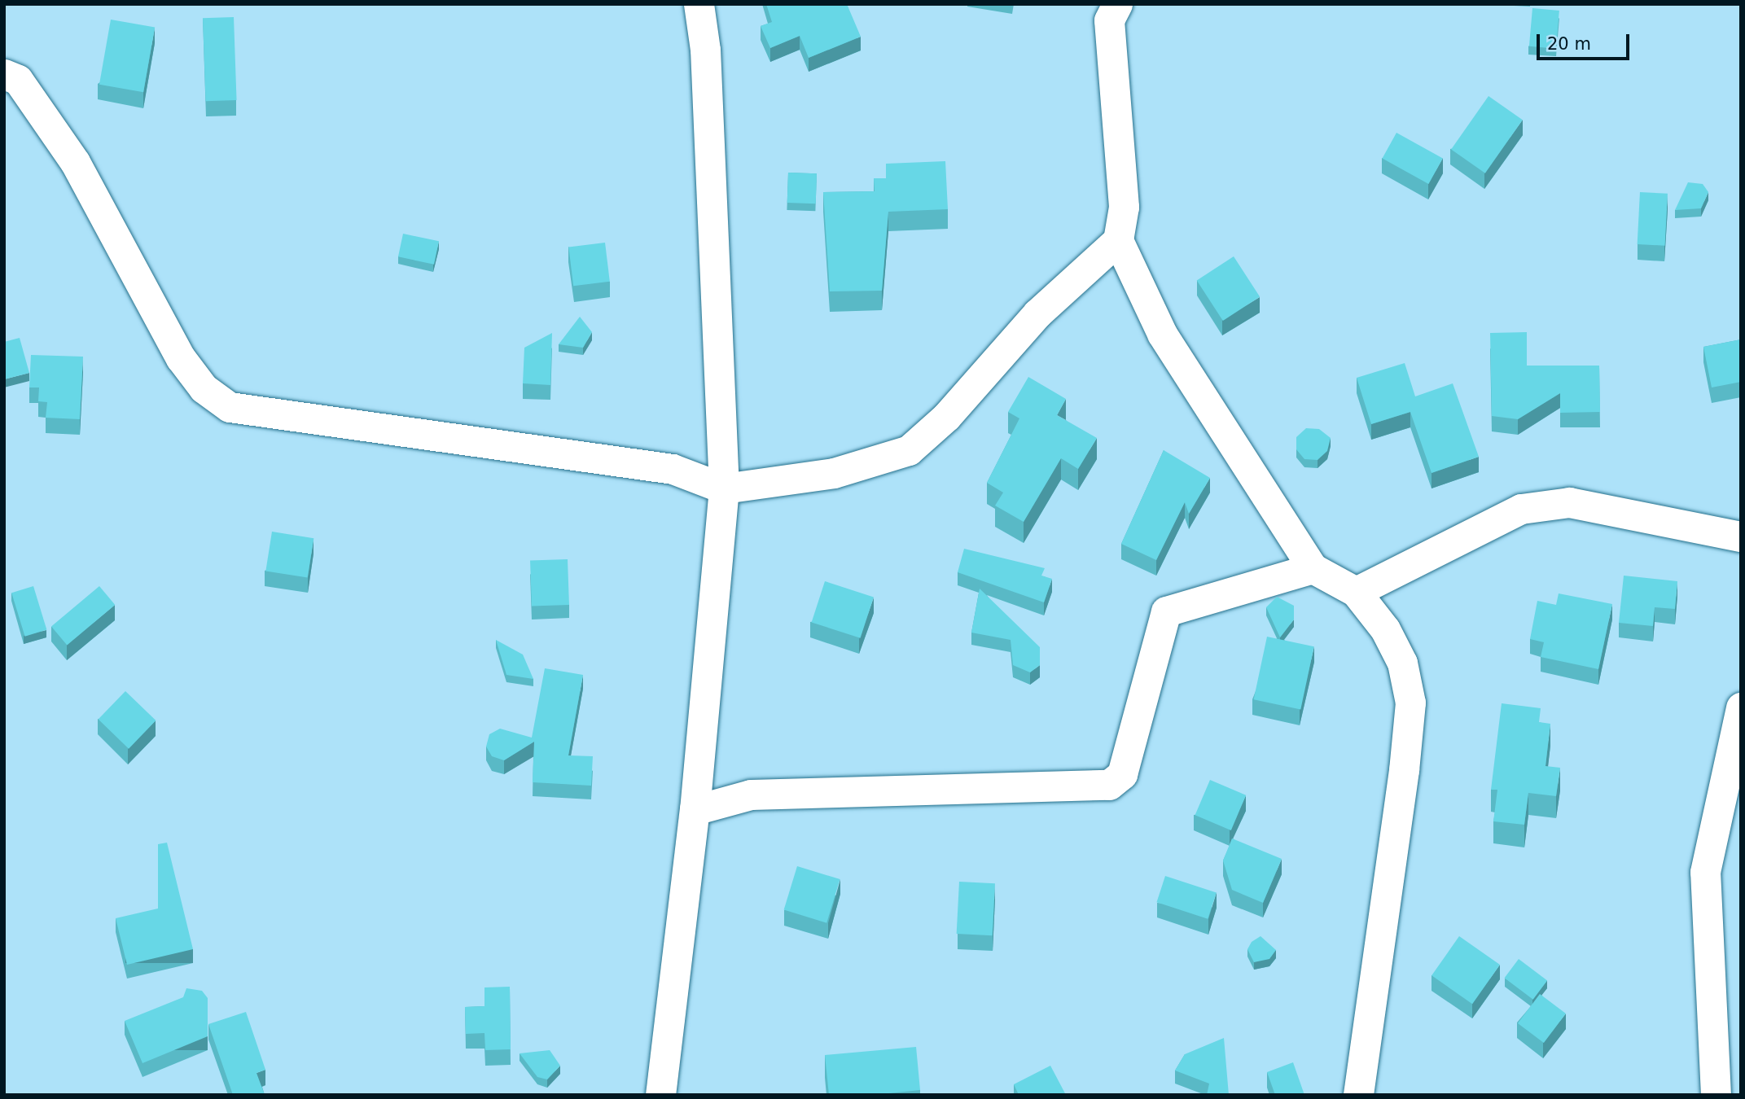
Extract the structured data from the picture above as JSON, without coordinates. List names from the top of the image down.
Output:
{
  "scale_bar": "20 m"
}
